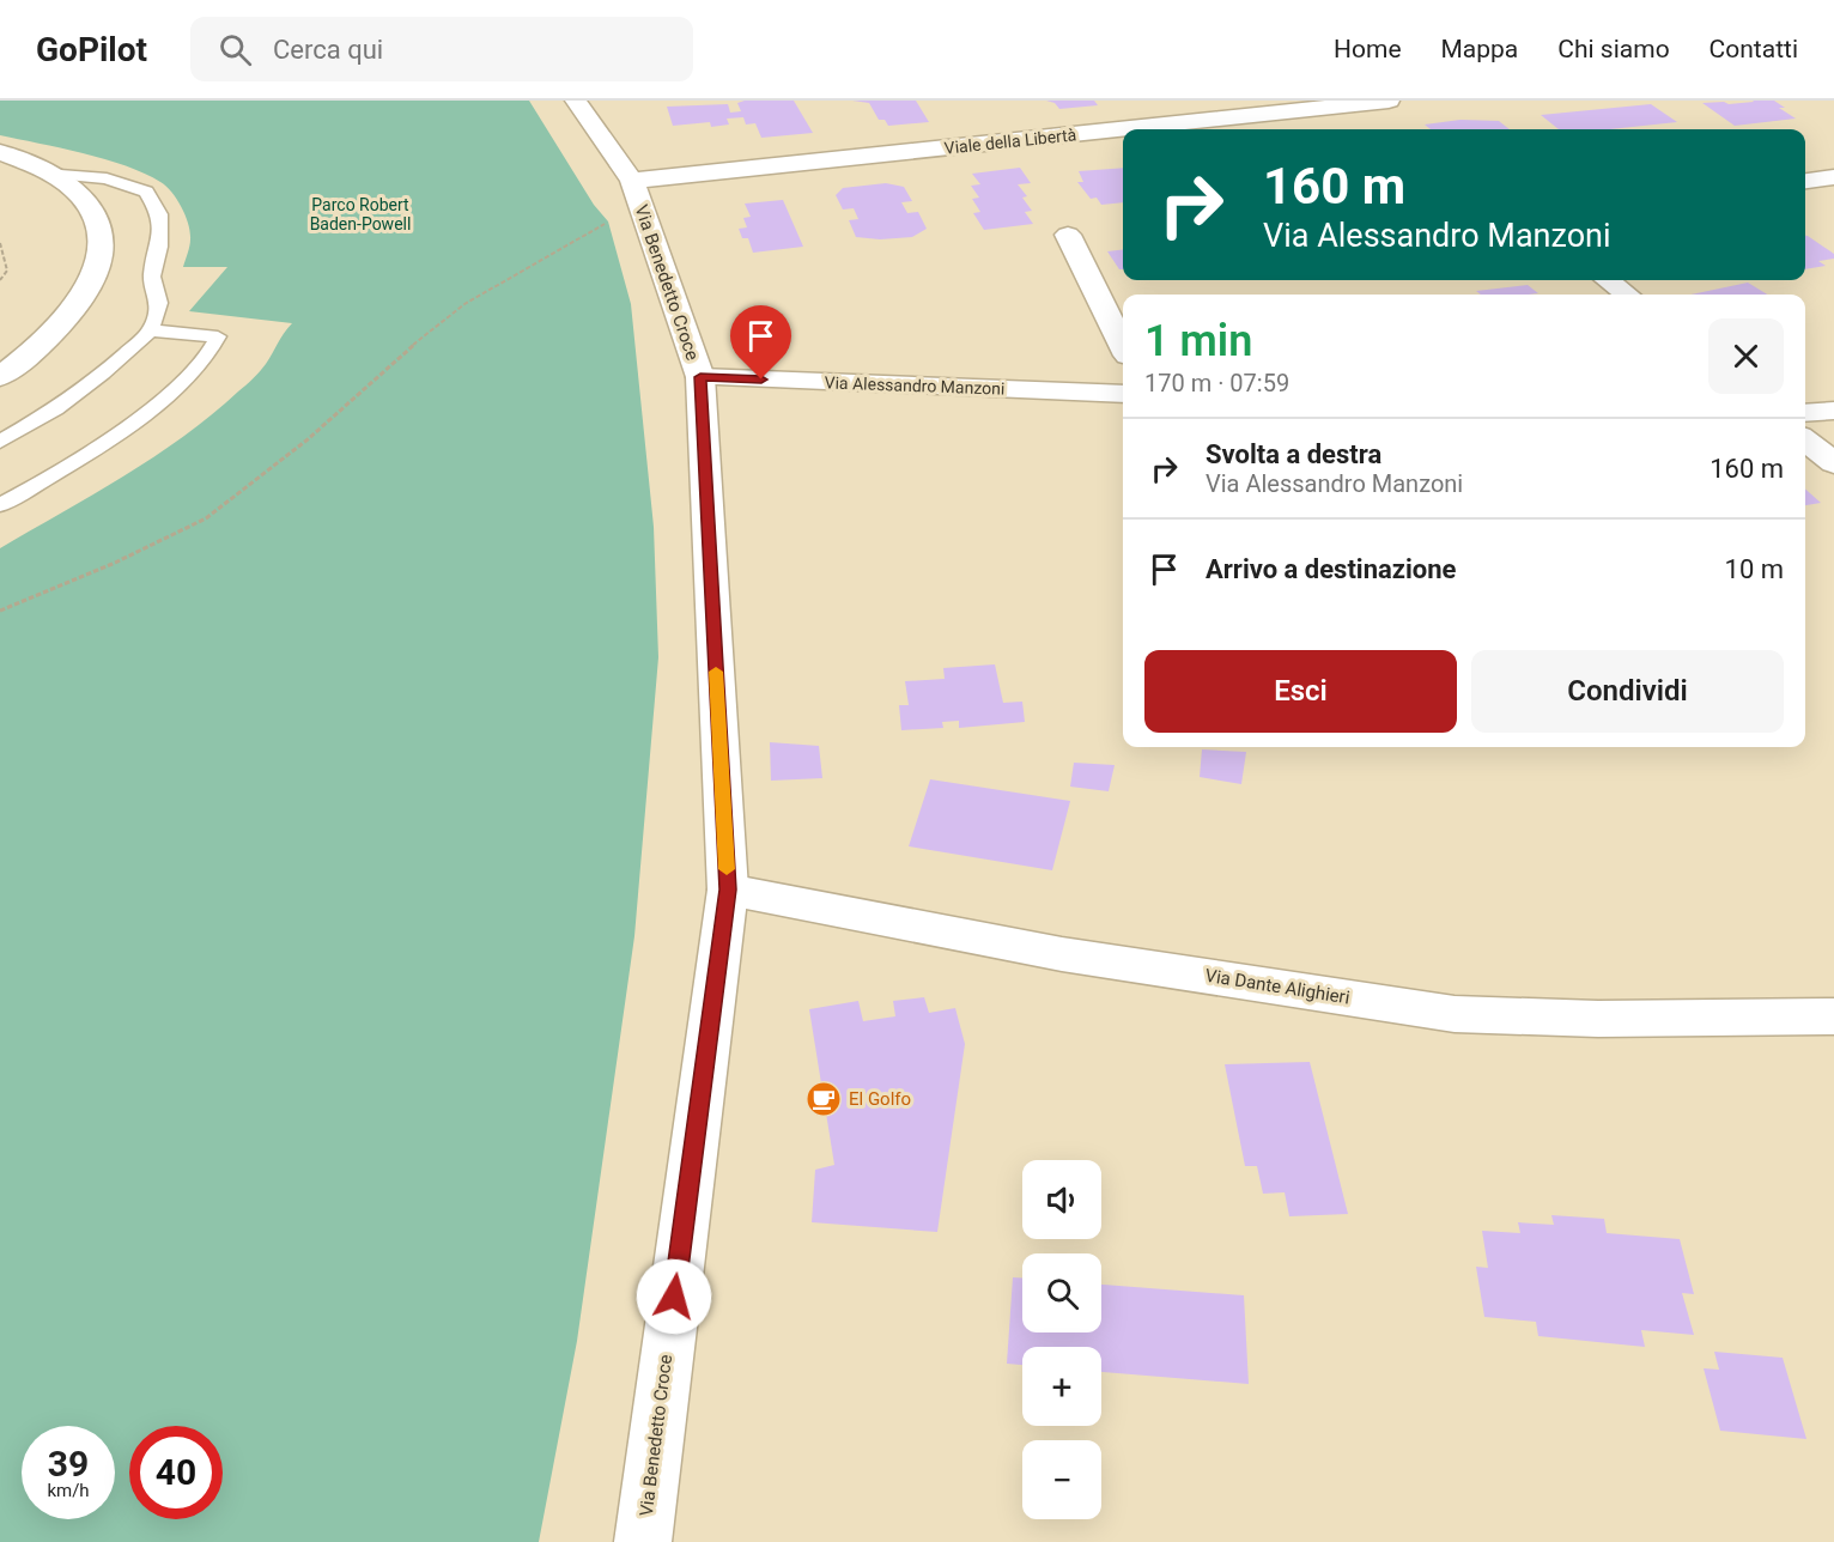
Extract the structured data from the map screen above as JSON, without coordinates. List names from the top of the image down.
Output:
{
  "streets": {
    "street": [
      "Viale della Libertà",
      "Via Benedetto Croce",
      "Via Alessandro Manzoni",
      "Via Dante Alighieri"
    ]
  },
  "crossings": [
    ["Viale della Libertà", "Via Benedetto Croce"],
    ["Via Benedetto Croce", "Via Alessandro Manzoni"],
    ["Via Benedetto Croce", "Via Dante Alighieri"]
  ],
  "parks": ["Parco Robert Baden-Powell"],
  "places": {
    "cafe": ["El Golfo"]
  },
  "page": {
    "header": "GoPilot",
    "search": "Cerca qui",
    "nav": [
      "Home",
      "Mappa",
      "Chi siamo",
      "Contatti"
    ],
    "turn": ["160 m", "Via Alessandro Manzoni"],
    "heading": ["1 min", "170 m · 07:59"],
    "list": [
      {
        "name": "Svolta a destra",
        "note": "Via Alessandro Manzoni",
        "value": "160 m"
      },
      {
        "name": "Arrivo a destinazione",
        "value": "10 m"
      }
    ],
    "buttons": ["Esci", "Condividi"],
    "map_buttons": ["+", "−"],
    "speed": "39 km/h",
    "limit": "40"
  }
}
